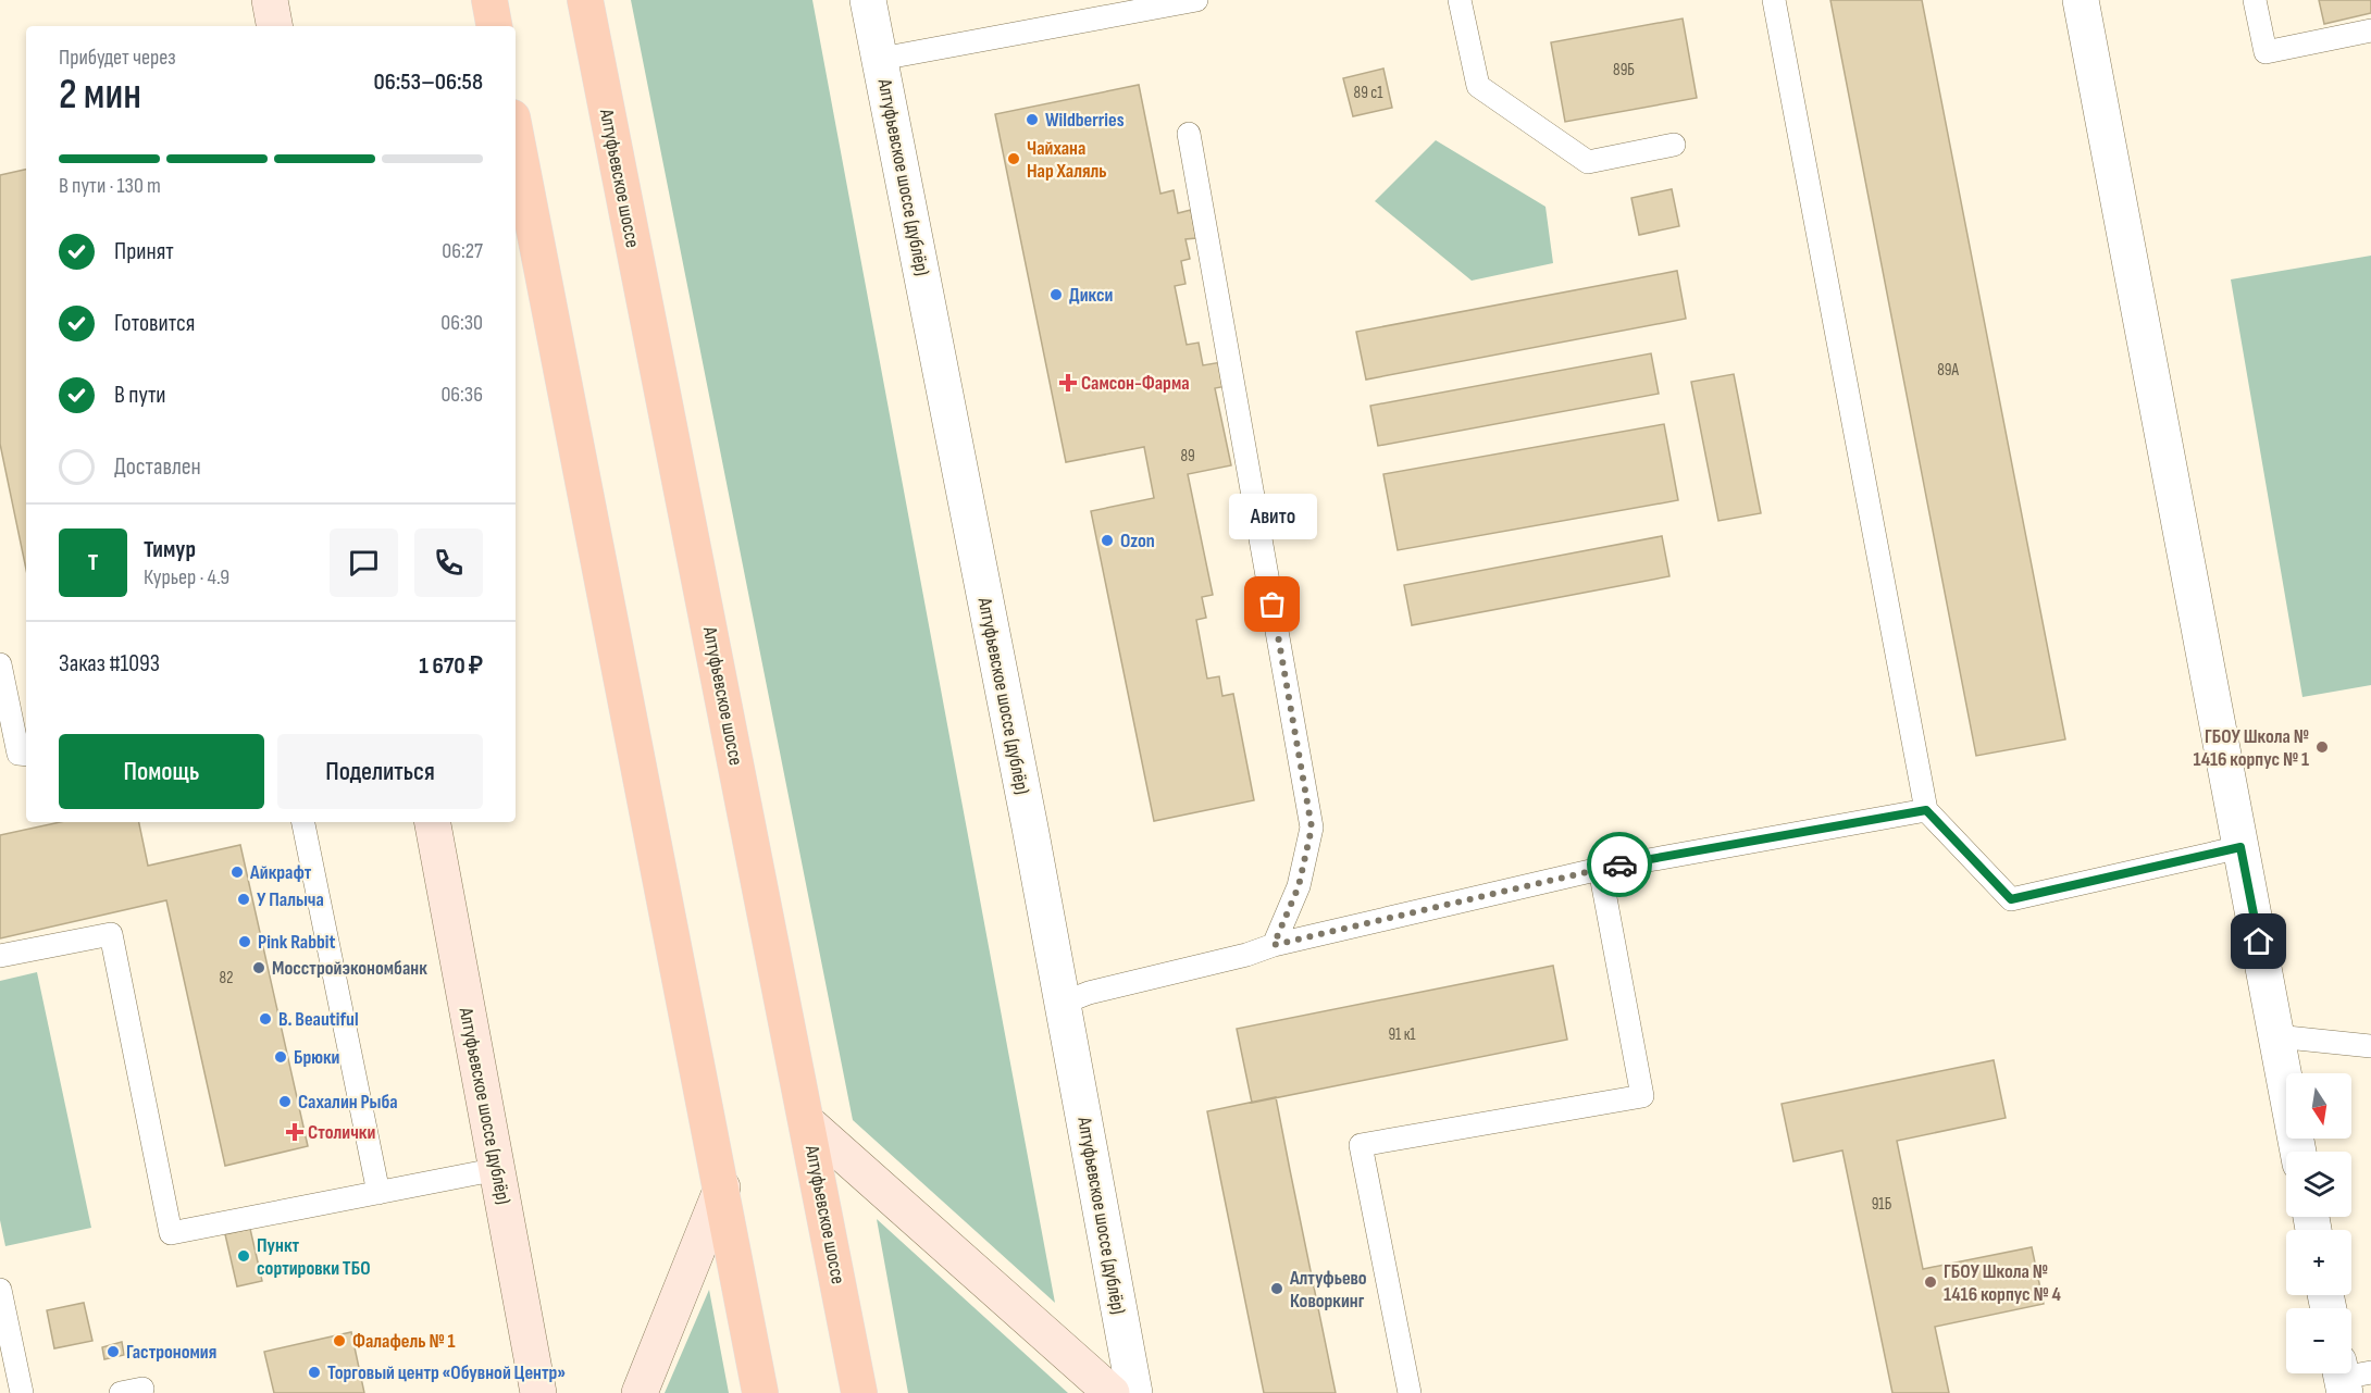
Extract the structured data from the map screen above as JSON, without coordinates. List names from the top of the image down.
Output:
{
  "streets": {
    "main road": ["Алтуфьевское шоссе (дублёр)", "Алтуфьевское шоссе"]
  },
  "places": {
    "other": [
      "Wildberries",
      "Чайхана Нар Халяль",
      "Дикси",
      "Ozon",
      "Авито",
      "ГБОУ Школа № 1416 корпус № 1",
      "Айкрафт",
      "У Палыча",
      "Pink Rabbit",
      "Мосстройэкономбанк",
      "B. Beautiful",
      "Брюки",
      "Сахалин Рыба",
      "Пункт сортировки ТБО",
      "ГБОУ Школа № 1416 корпус № 4",
      "Алтуфьево Коворкинг",
      "Фалафель № 1",
      "Гастрономия",
      "Торговый центр «Обувной Центр»"
    ],
    "health": ["Самсон-Фарма", "Столички"]
  },
  "house_numbers": [
    "89Б",
    "89 с1",
    "89А",
    "89",
    "82",
    "91 к1",
    "91Б"
  ],
  "north": "bottom",
  "page": {
    "heading": ["2 мин", "Прибудет через", "06:53–06:58"],
    "panel": [
      "Тимур",
      "Курьер · 4.9",
      "Заказ #1093",
      "1 670 ₽"
    ],
    "bar": "В пути · 130 m",
    "list": [
      ["Принят", "06:27"],
      ["Готовится", "06:30"],
      ["В пути", "06:36"],
      "Доставлен"
    ],
    "bubble": "Авито",
    "round": "Т",
    "buttons": ["Помощь", "Поделиться"],
    "map_buttons": ["+", "−"]
  }
}
